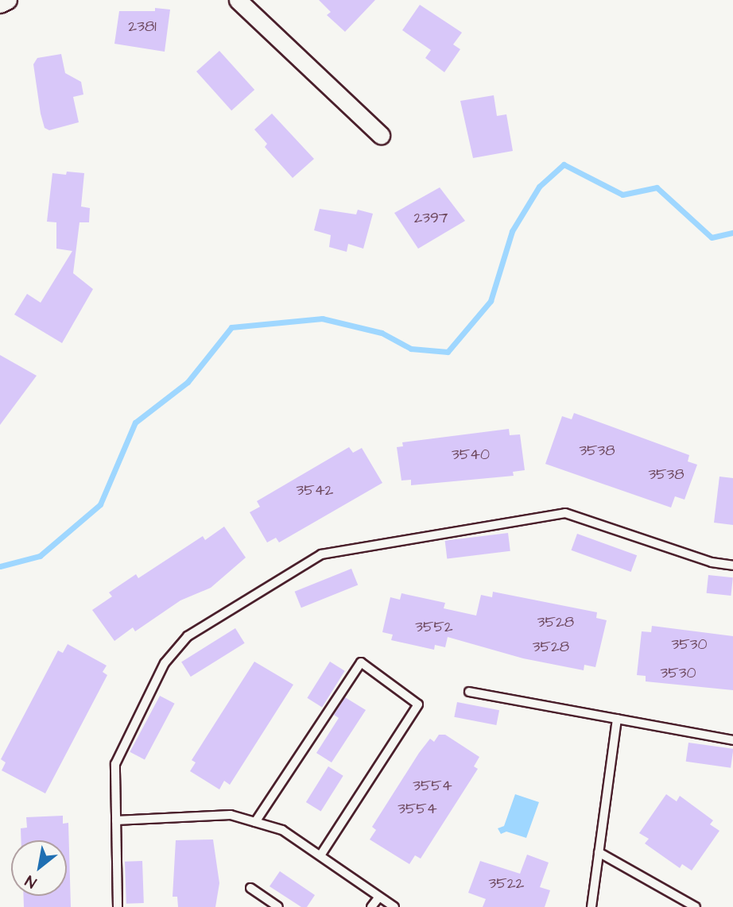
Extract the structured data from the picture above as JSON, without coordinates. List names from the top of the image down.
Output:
{
  "house_numbers": [
    "2381",
    "2397",
    "3538",
    "3540",
    "3538",
    "3542",
    "3528",
    "3552",
    "3530",
    "3528",
    "3530",
    "3554",
    "3554",
    "3522"
  ],
  "north": "bottom left"
}
